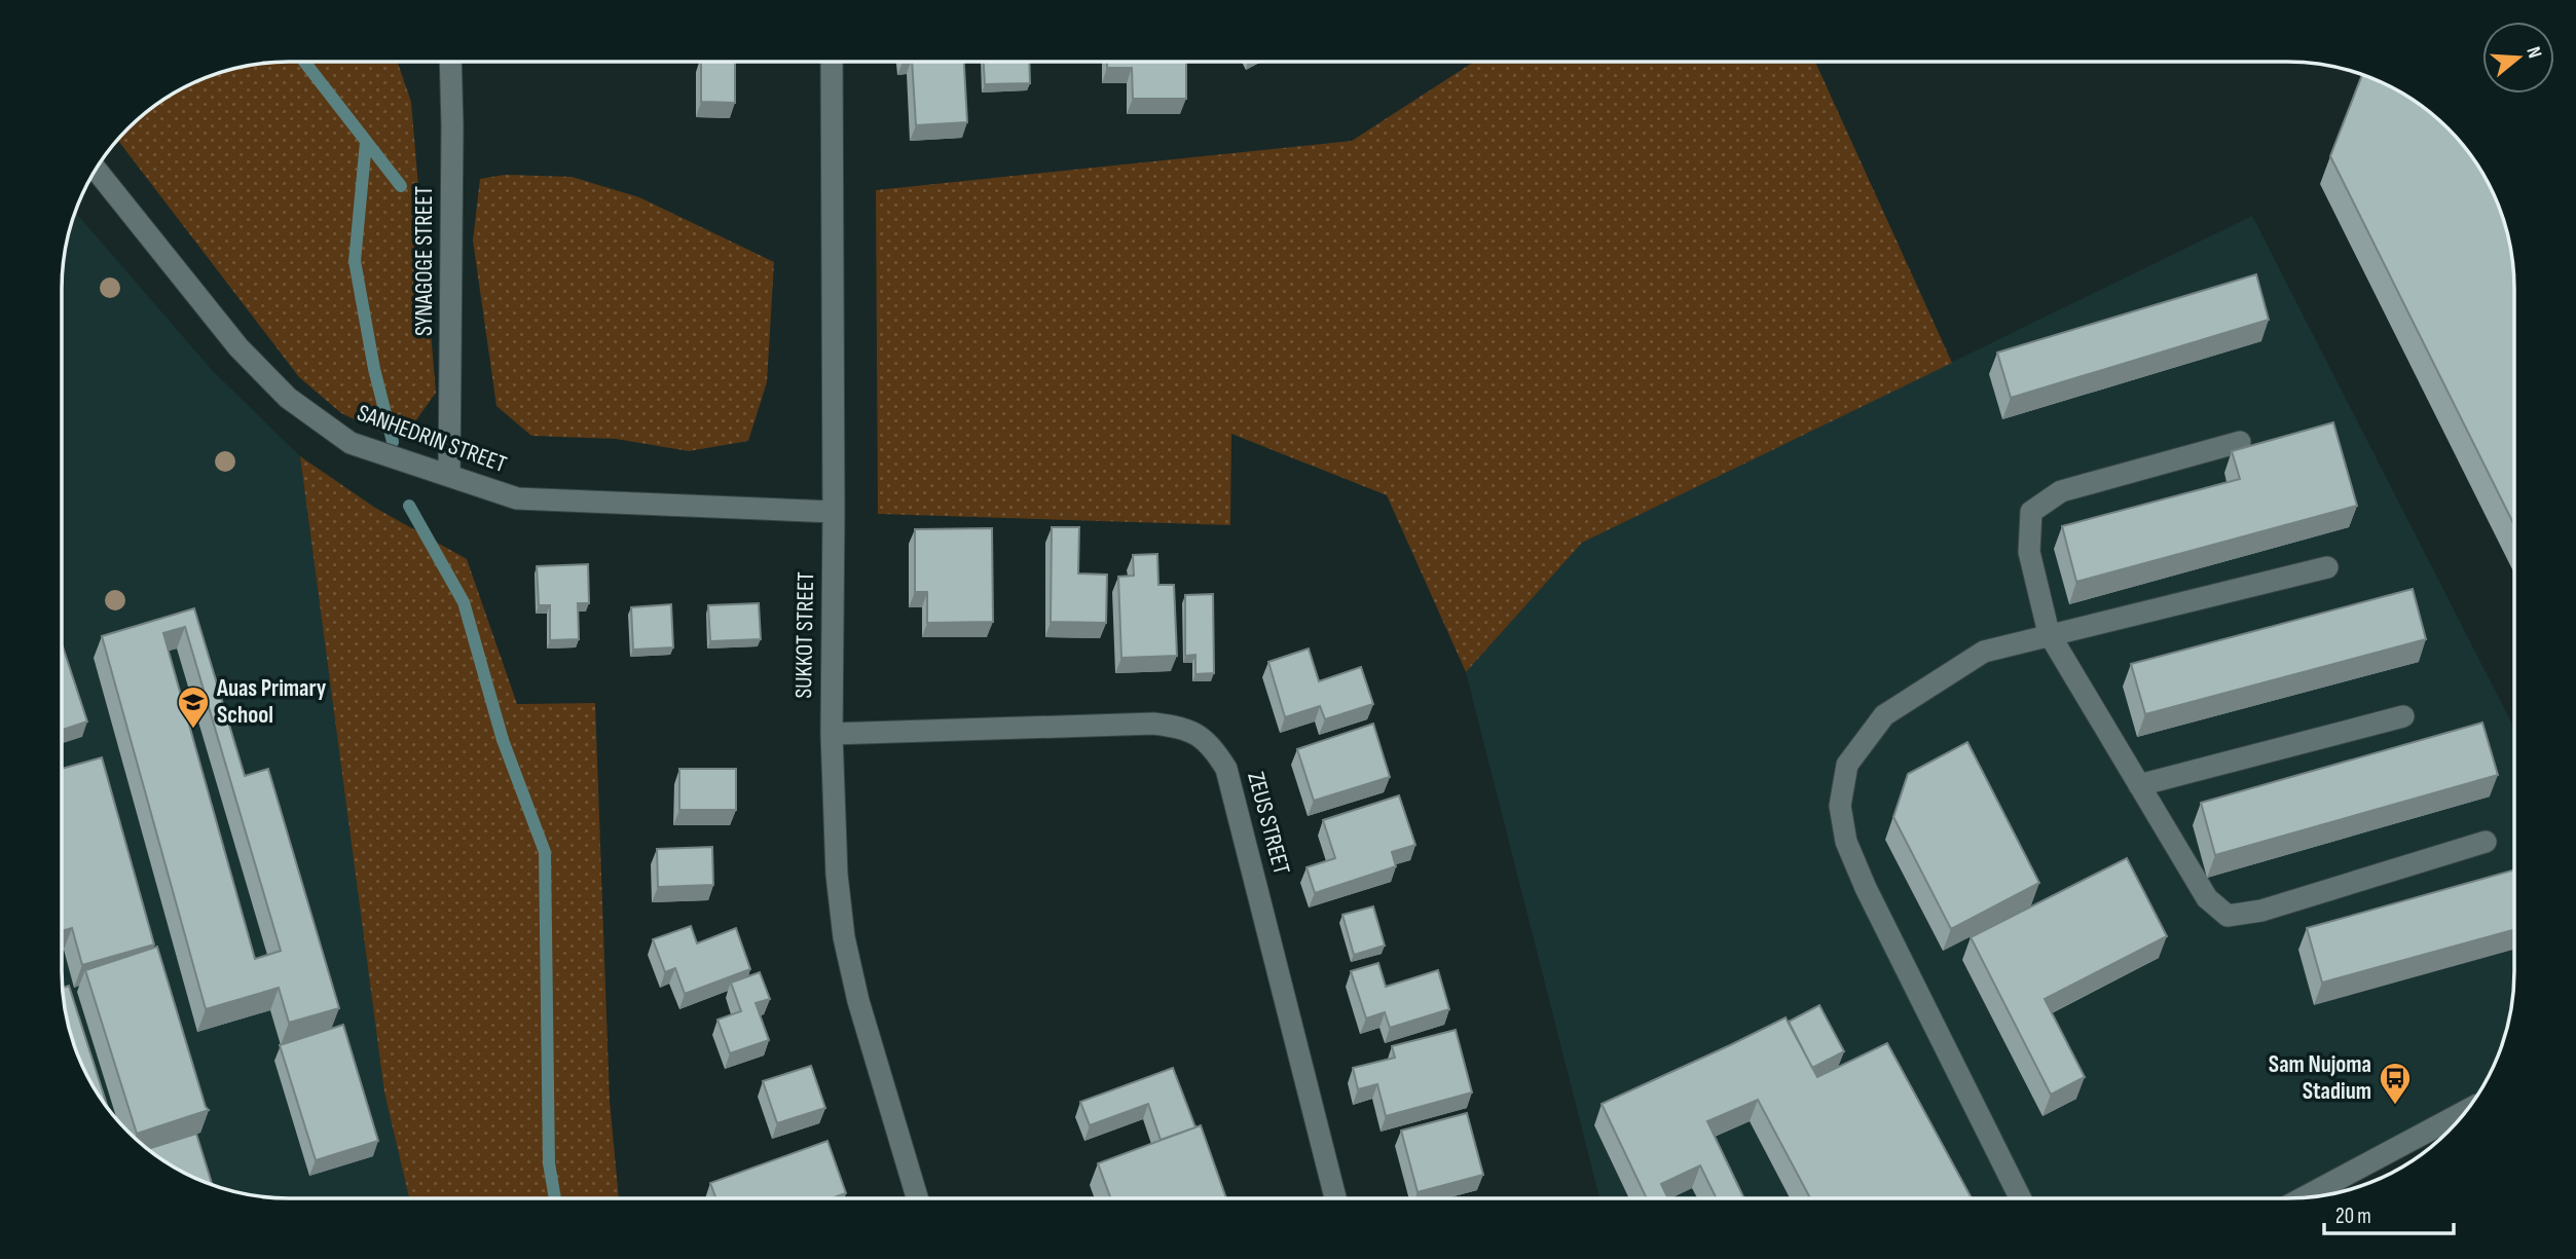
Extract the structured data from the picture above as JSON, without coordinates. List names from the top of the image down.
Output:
{
  "streets": {
    "street": [
      "SYNAGOGE STREET",
      "SANHEDRIN STREET",
      "SUKKOT STREET",
      "ZEUS STREET"
    ]
  },
  "crossings": [
    ["SYNAGOGE STREET", "SANHEDRIN STREET"],
    ["SANHEDRIN STREET", "SUKKOT STREET"],
    ["SUKKOT STREET", "ZEUS STREET"]
  ],
  "places": {
    "school or university": ["Auas Primary School"],
    "bus stop": ["Sam Nujoma Stadium"]
  },
  "scale_bar": "20 m",
  "north": "right"
}
